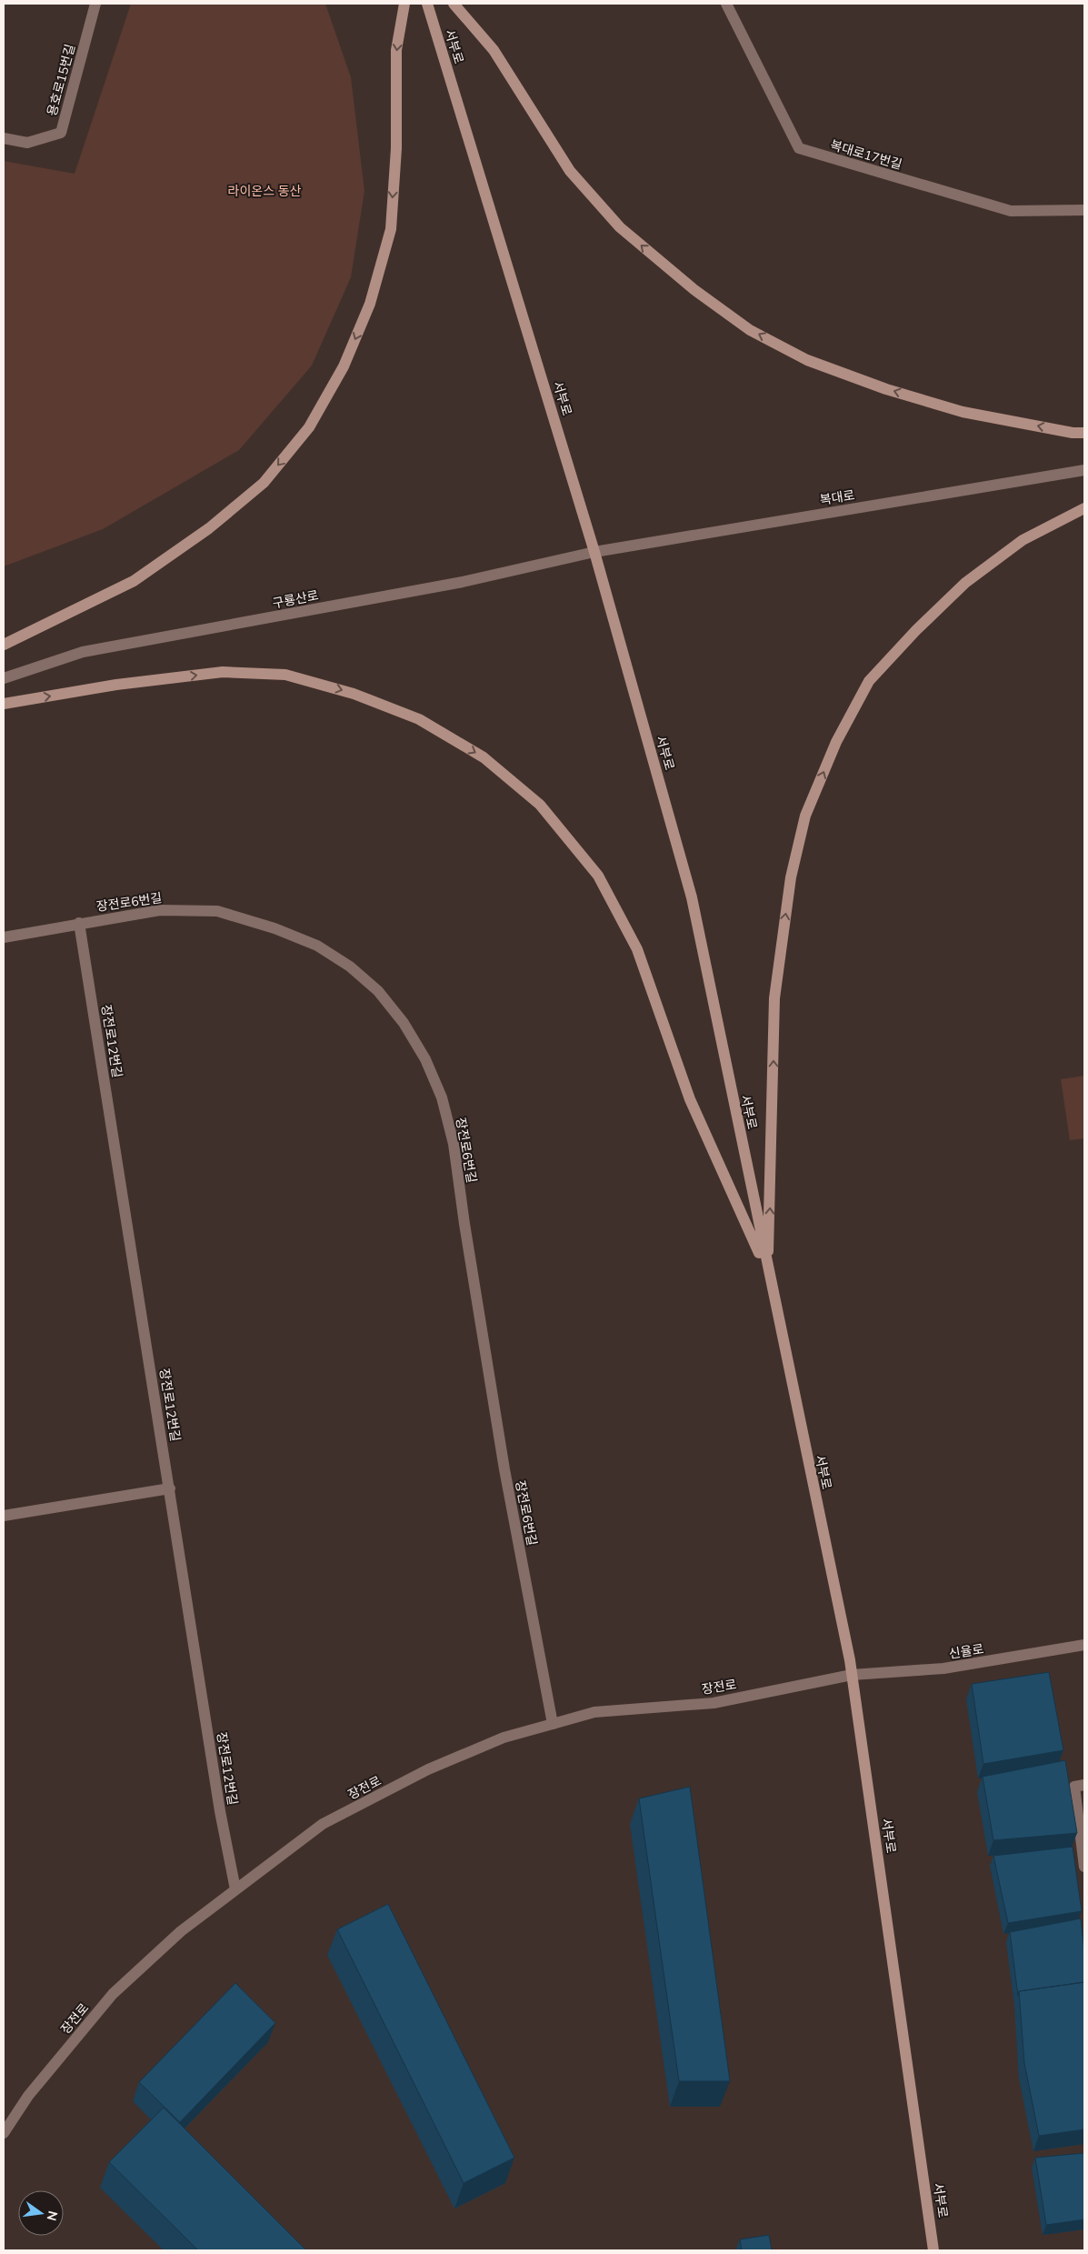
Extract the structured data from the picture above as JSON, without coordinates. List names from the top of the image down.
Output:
{
  "streets": {
    "main road": ["서부로"],
    "street": [
      "용호로15번길",
      "복대로17번길",
      "복대로",
      "구룡산로",
      "장전로6번길",
      "장전로12번길",
      "신율로",
      "장전로"
    ]
  },
  "crossings": [
    ["서부로", "복대로"],
    ["서부로", "구룡산로"],
    ["서부로", "신율로"],
    ["서부로", "장전로"],
    ["복대로", "구룡산로"],
    ["장전로6번길", "장전로12번길"],
    ["장전로6번길", "장전로"],
    ["장전로12번길", "장전로"],
    ["신율로", "장전로"]
  ],
  "parks": ["라이온스 동산"],
  "north": "right"
}
